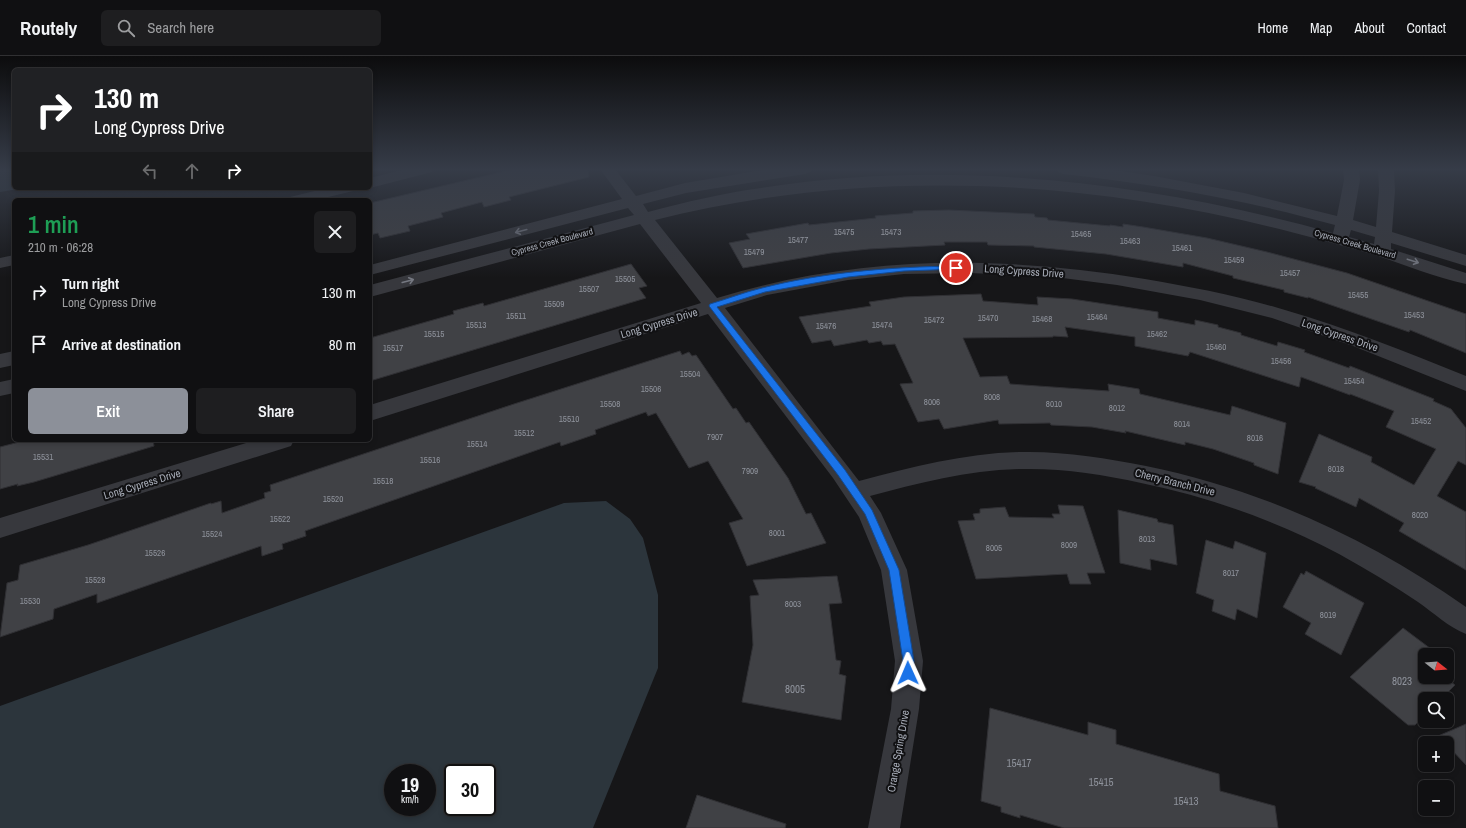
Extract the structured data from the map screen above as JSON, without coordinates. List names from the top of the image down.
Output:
{
  "streets": {
    "street": [
      "Cypress Creek Boulevard",
      "Long Cypress Drive",
      "Cherry Branch Drive",
      "Orange Spring Drive"
    ]
  },
  "crossings": [
    ["Cypress Creek Boulevard", "Orange Spring Drive"],
    ["Long Cypress Drive", "Orange Spring Drive"],
    ["Cherry Branch Drive", "Orange Spring Drive"]
  ],
  "house_numbers": [
    "15475",
    "15473",
    "15465",
    "15477",
    "15463",
    "15461",
    "15479",
    "15459",
    "15457",
    "15505",
    "15507",
    "15455",
    "15509",
    "15453",
    "15511",
    "15464",
    "15470",
    "15468",
    "15472",
    "15513",
    "15474",
    "15476",
    "15515",
    "15462",
    "15460",
    "15517",
    "15456",
    "15504",
    "15454",
    "15506",
    "8008",
    "8006",
    "15508",
    "8010",
    "8012",
    "15510",
    "15452",
    "8014",
    "15512",
    "7907",
    "8016",
    "15514",
    "15531",
    "15516",
    "8018",
    "7909",
    "15518",
    "15520",
    "8020",
    "15522",
    "8001",
    "15524",
    "8013",
    "8009",
    "8005",
    "15526",
    "8017",
    "15528",
    "15530",
    "8003",
    "8019",
    "8023",
    "8005",
    "15417",
    "15415",
    "15413"
  ],
  "north": "right",
  "page": {
    "header": "Routely",
    "search": "Search here",
    "nav": [
      "Home",
      "Map",
      "About",
      "Contact"
    ],
    "turn": ["130 m", "Long Cypress Drive"],
    "heading": ["1 min", "210 m · 06:28"],
    "list": [
      {
        "name": "Turn right",
        "note": "Long Cypress Drive",
        "value": "130 m"
      },
      {
        "name": "Arrive at destination",
        "value": "80 m"
      }
    ],
    "buttons": ["Exit", "Share"],
    "map_buttons": ["+", "−"],
    "speed": "19 km/h",
    "limit": "30"
  }
}
